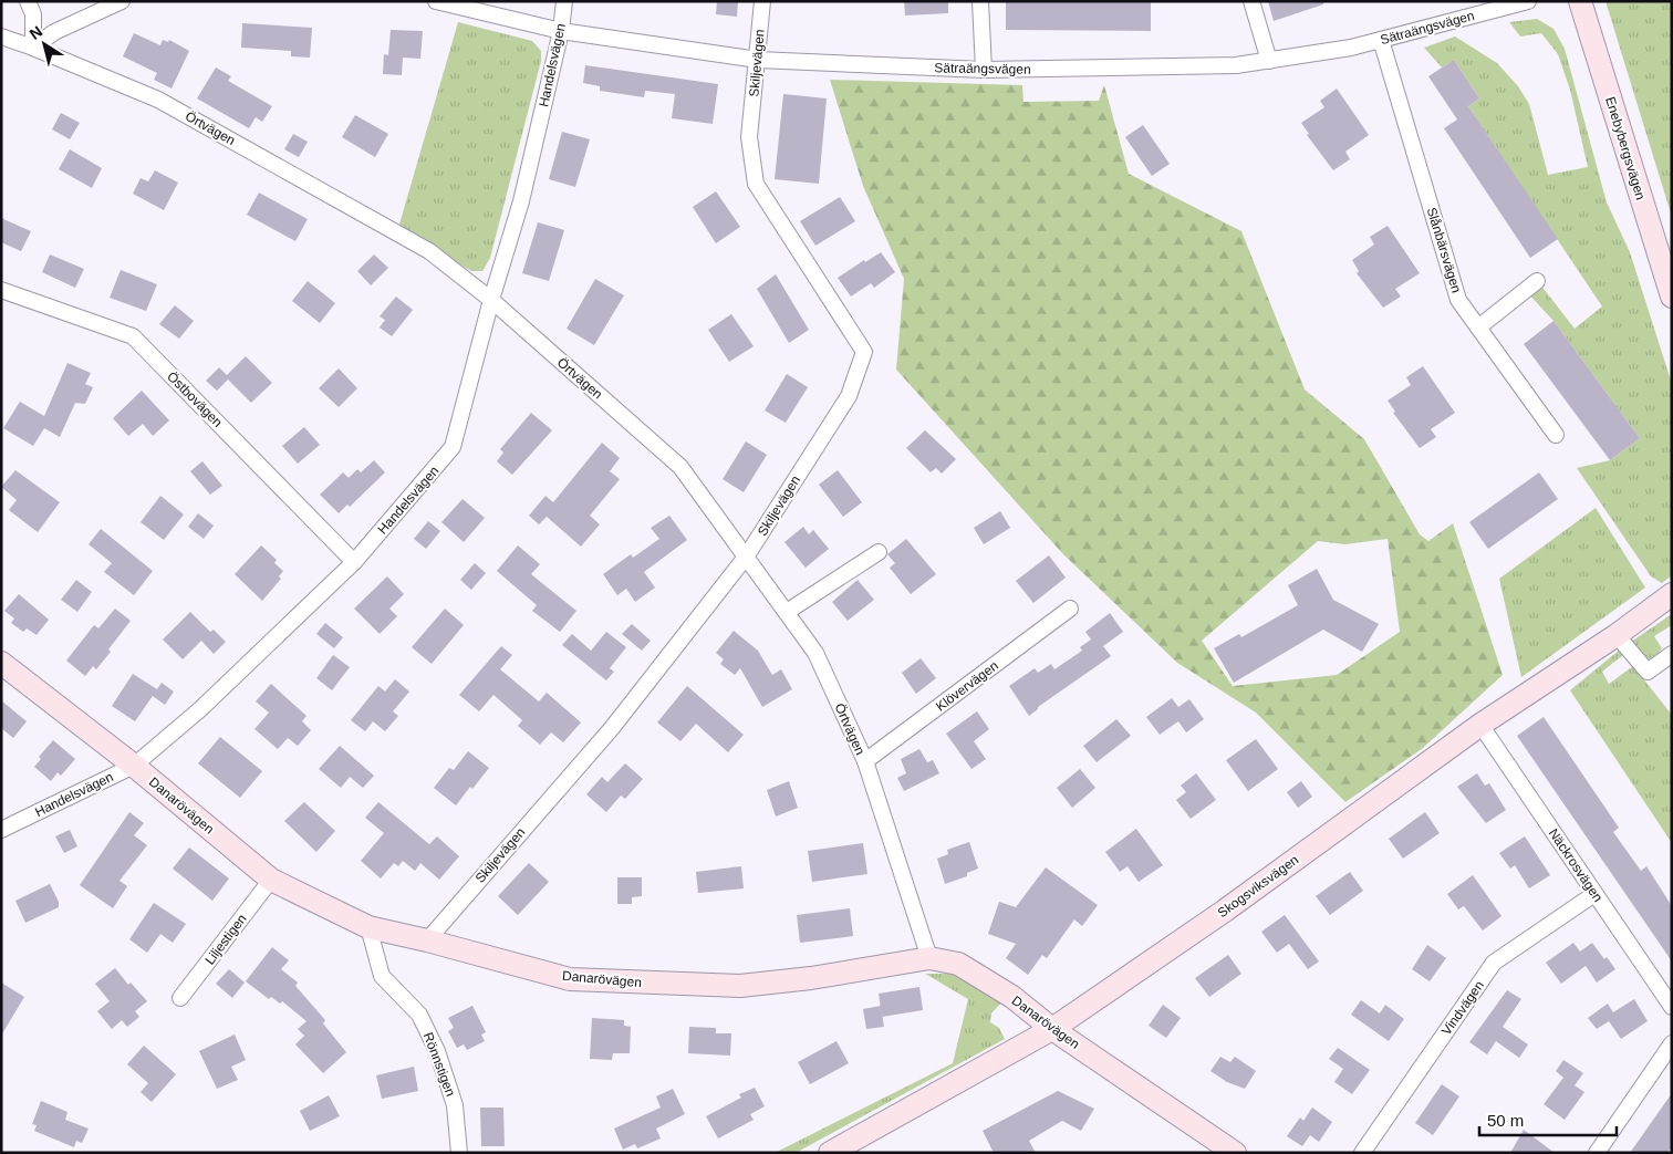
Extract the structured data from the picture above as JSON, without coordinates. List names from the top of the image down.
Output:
{
  "streets": {
    "street": [
      "Sätraängsvägen",
      "Skiljevägen",
      "Handelsvägen",
      "Örtvägen",
      "Enebybergsvägen",
      "Slånbärsvägen",
      "Östbovägen",
      "Klövervägen",
      "Danarövägen",
      "Näckrosvägen",
      "Skogsviksvägen",
      "Liljestigen",
      "Vindvägen",
      "Rönnstigen"
    ]
  },
  "crossings": [
    ["Sätraängsvägen", "Skiljevägen"],
    ["Sätraängsvägen", "Handelsvägen"],
    ["Sätraängsvägen", "Slånbärsvägen"],
    ["Skiljevägen", "Örtvägen"],
    ["Skiljevägen", "Danarövägen"],
    ["Handelsvägen", "Örtvägen"],
    ["Handelsvägen", "Östbovägen"],
    ["Handelsvägen", "Danarövägen"],
    ["Örtvägen", "Klövervägen"],
    ["Örtvägen", "Danarövägen"],
    ["Danarövägen", "Skogsviksvägen"],
    ["Danarövägen", "Liljestigen"],
    ["Danarövägen", "Rönnstigen"],
    ["Näckrosvägen", "Skogsviksvägen"],
    ["Näckrosvägen", "Vindvägen"]
  ],
  "scale_bar": "50 m",
  "north": "top left"
}
